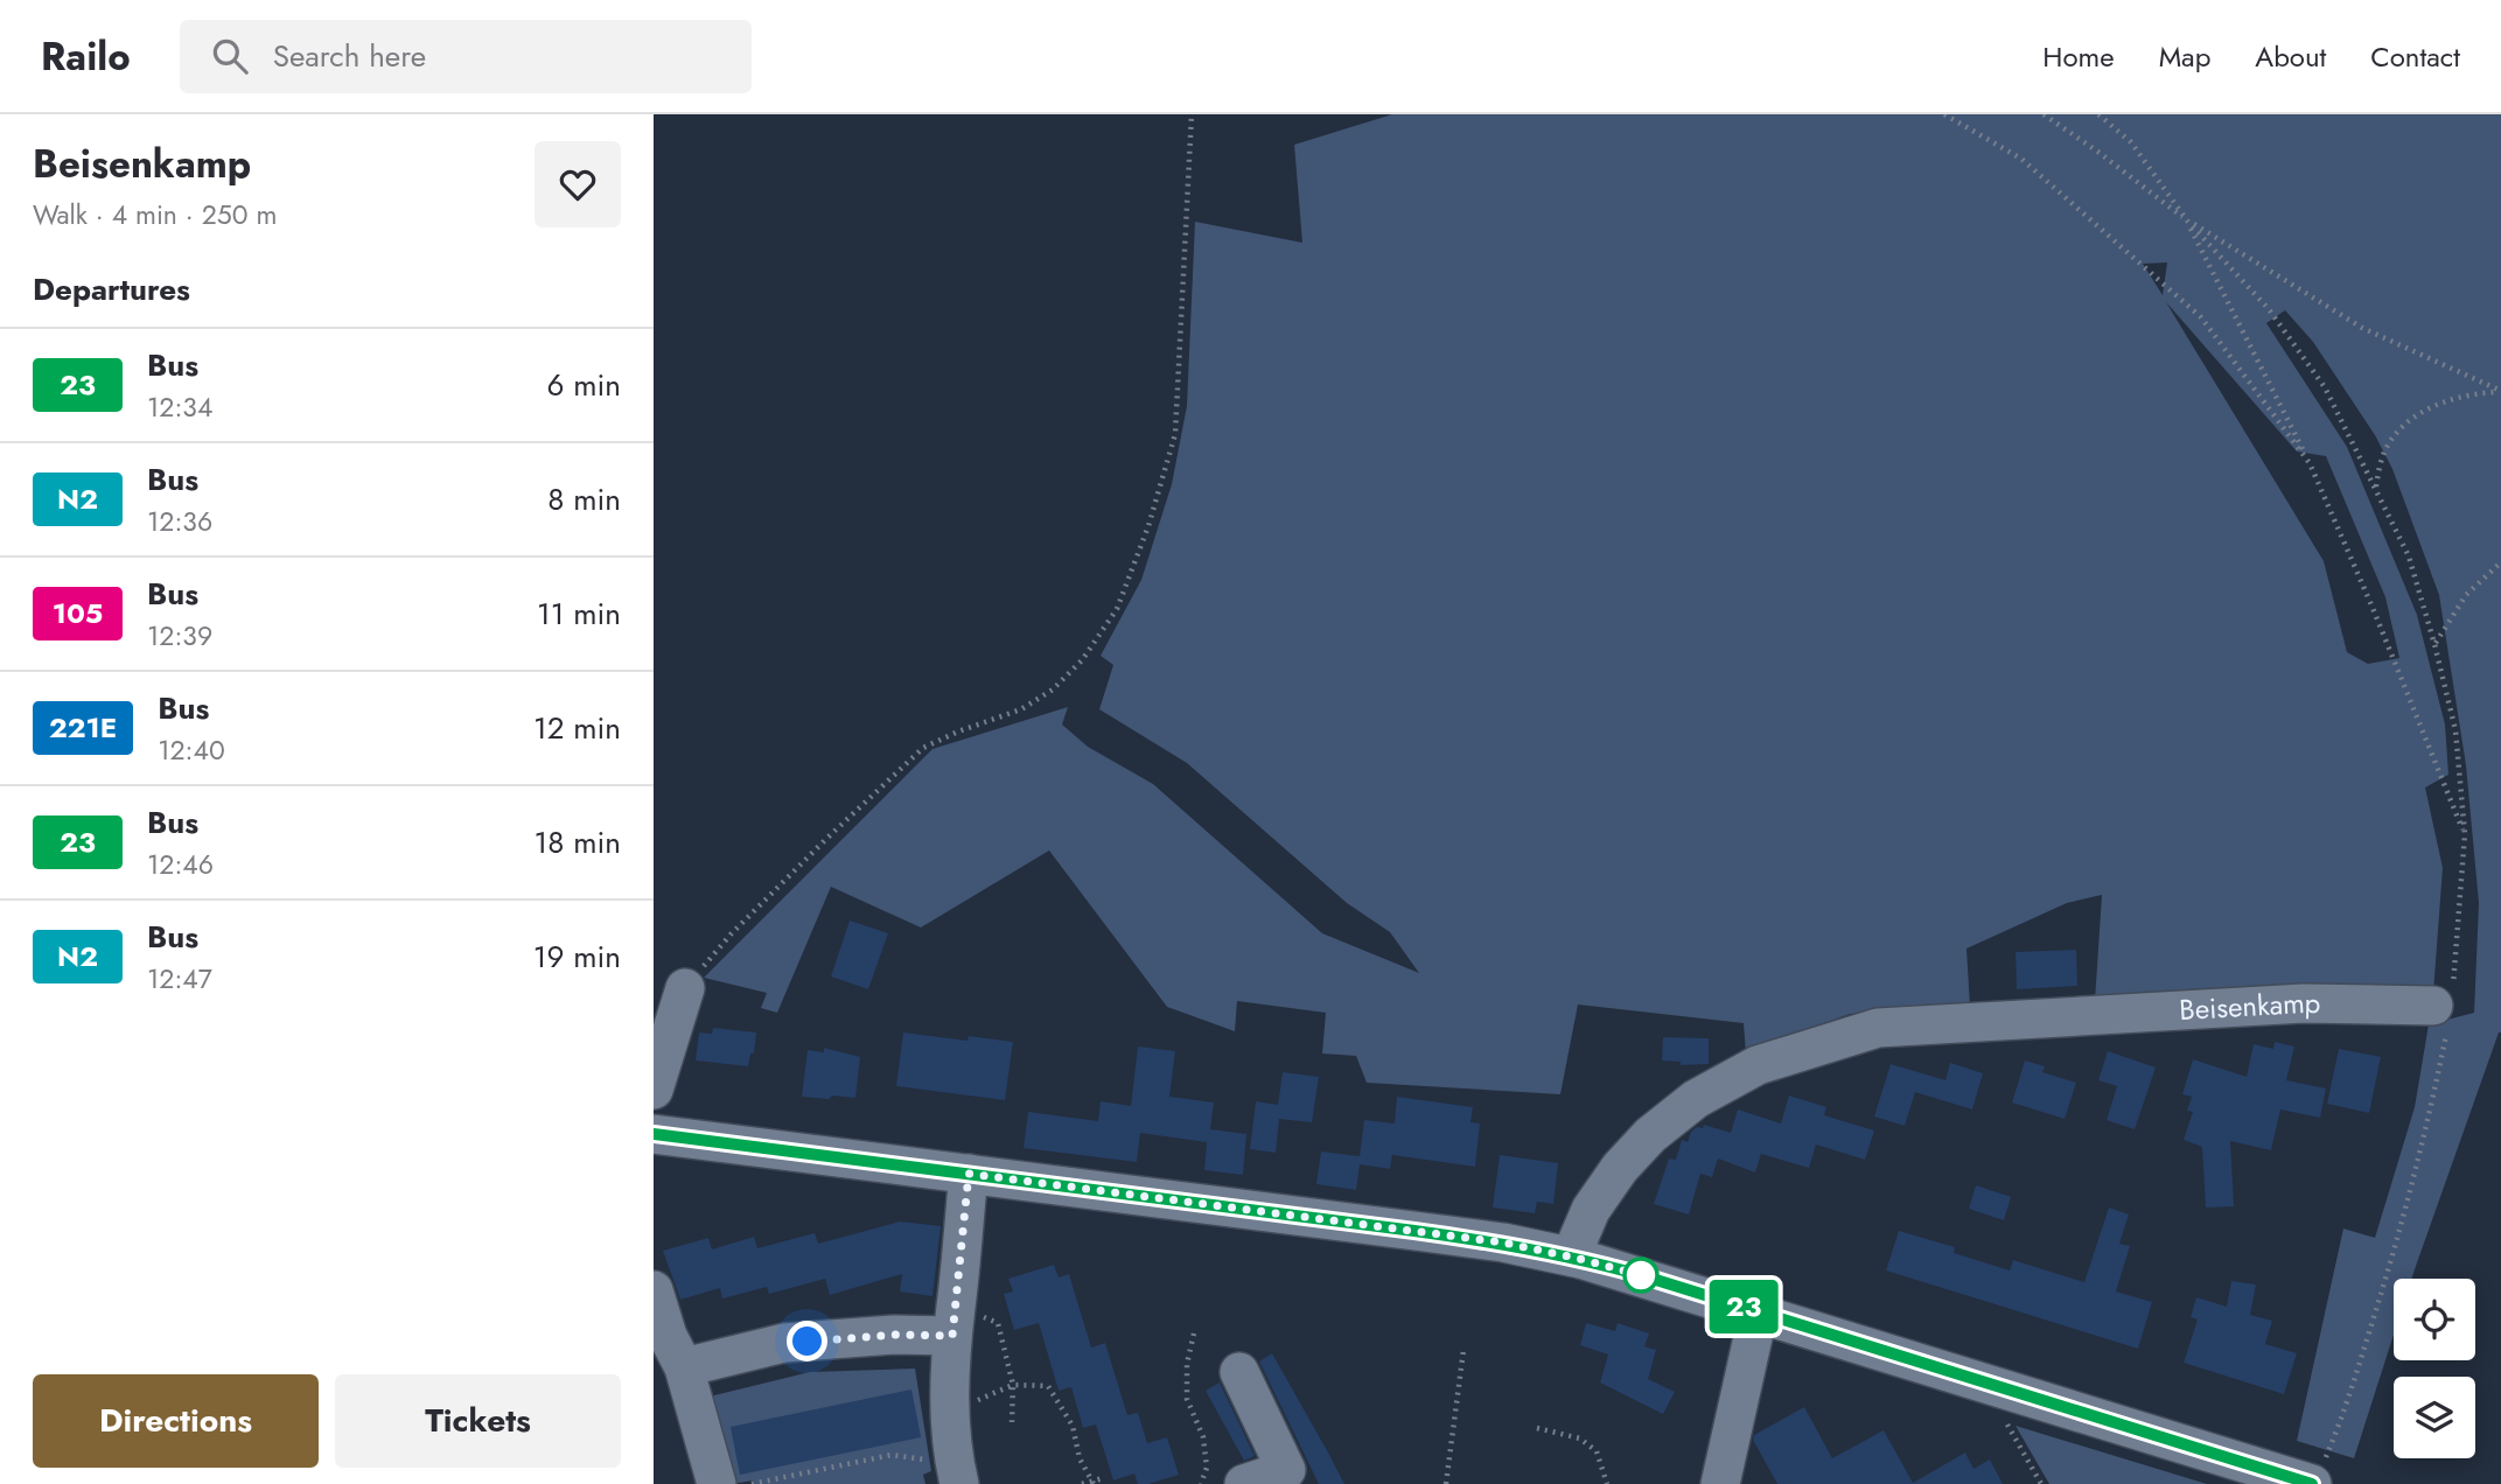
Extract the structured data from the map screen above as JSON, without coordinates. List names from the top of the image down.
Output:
{
  "streets": {
    "street": ["Beisenkamp"]
  },
  "lines": ["bus line 23"],
  "page": {
    "header": "Railo",
    "search": "Search here",
    "nav": [
      "Home",
      "Map",
      "About",
      "Contact"
    ],
    "heading": [
      ["Beisenkamp", "Walk · 4 min · 250 m"],
      "Departures"
    ],
    "on_map": "23",
    "list": [
      {
        "mark": "23",
        "name": "Bus",
        "note": "12:34",
        "value": "6 min"
      },
      {
        "mark": "N2",
        "name": "Bus",
        "note": "12:36",
        "value": "8 min"
      },
      {
        "mark": "105",
        "name": "Bus",
        "note": "12:39",
        "value": "11 min"
      },
      {
        "mark": "221E",
        "name": "Bus",
        "note": "12:40",
        "value": "12 min"
      },
      {
        "mark": "23",
        "name": "Bus",
        "note": "12:46",
        "value": "18 min"
      },
      {
        "mark": "N2",
        "name": "Bus",
        "note": "12:47",
        "value": "19 min"
      }
    ],
    "buttons": ["Directions", "Tickets"]
  }
}
